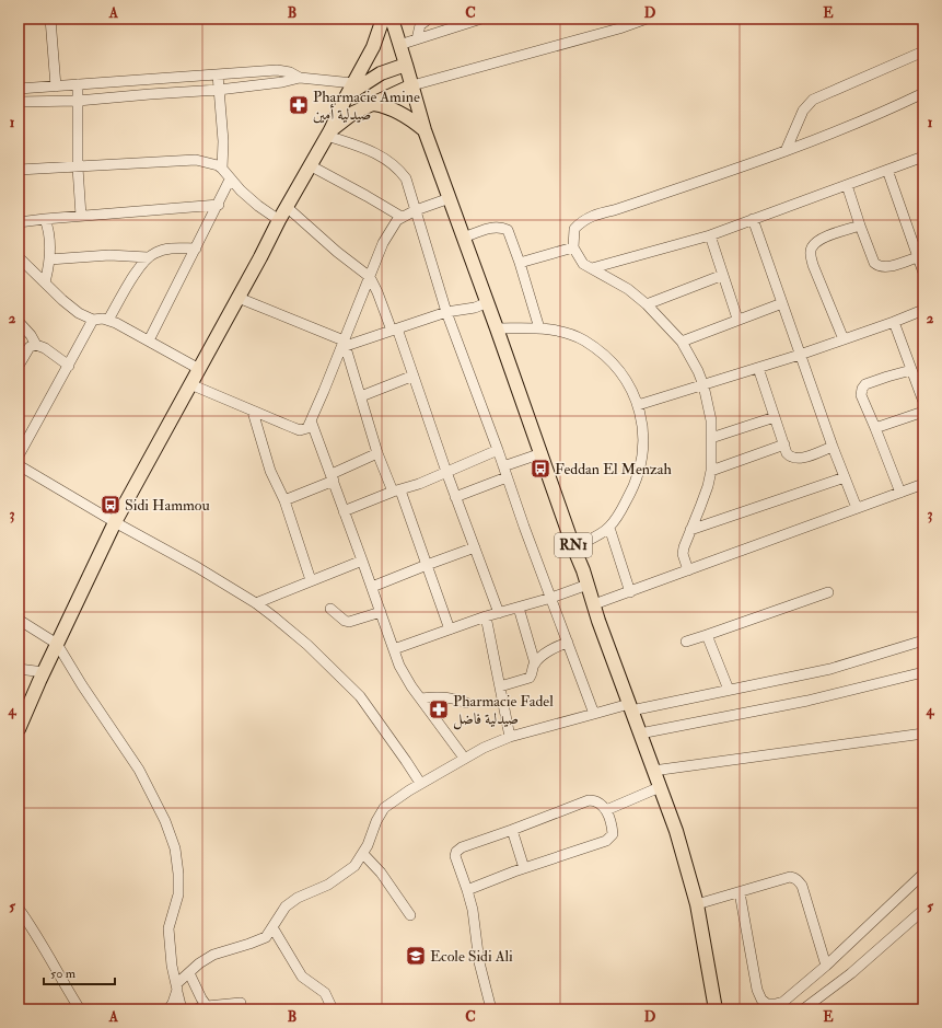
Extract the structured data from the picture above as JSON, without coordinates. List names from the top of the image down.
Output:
{
  "streets": {
    "main road": ["RN1"]
  },
  "places": {
    "pharmacy": ["Pharmacie Amine صيدلية أمين", "Pharmacie Fadel صيدلية فاضل"],
    "bus stop": ["Feddan El Menzah", "Sidi Hammou"],
    "school or university": ["Ecole Sidi Ali"]
  },
  "scale_bar": "50 m",
  "grid": {
    "columns": [
      "A",
      "B",
      "C",
      "D",
      "E"
    ],
    "rows": [
      "1",
      "2",
      "3",
      "4",
      "5"
    ]
  }
}
